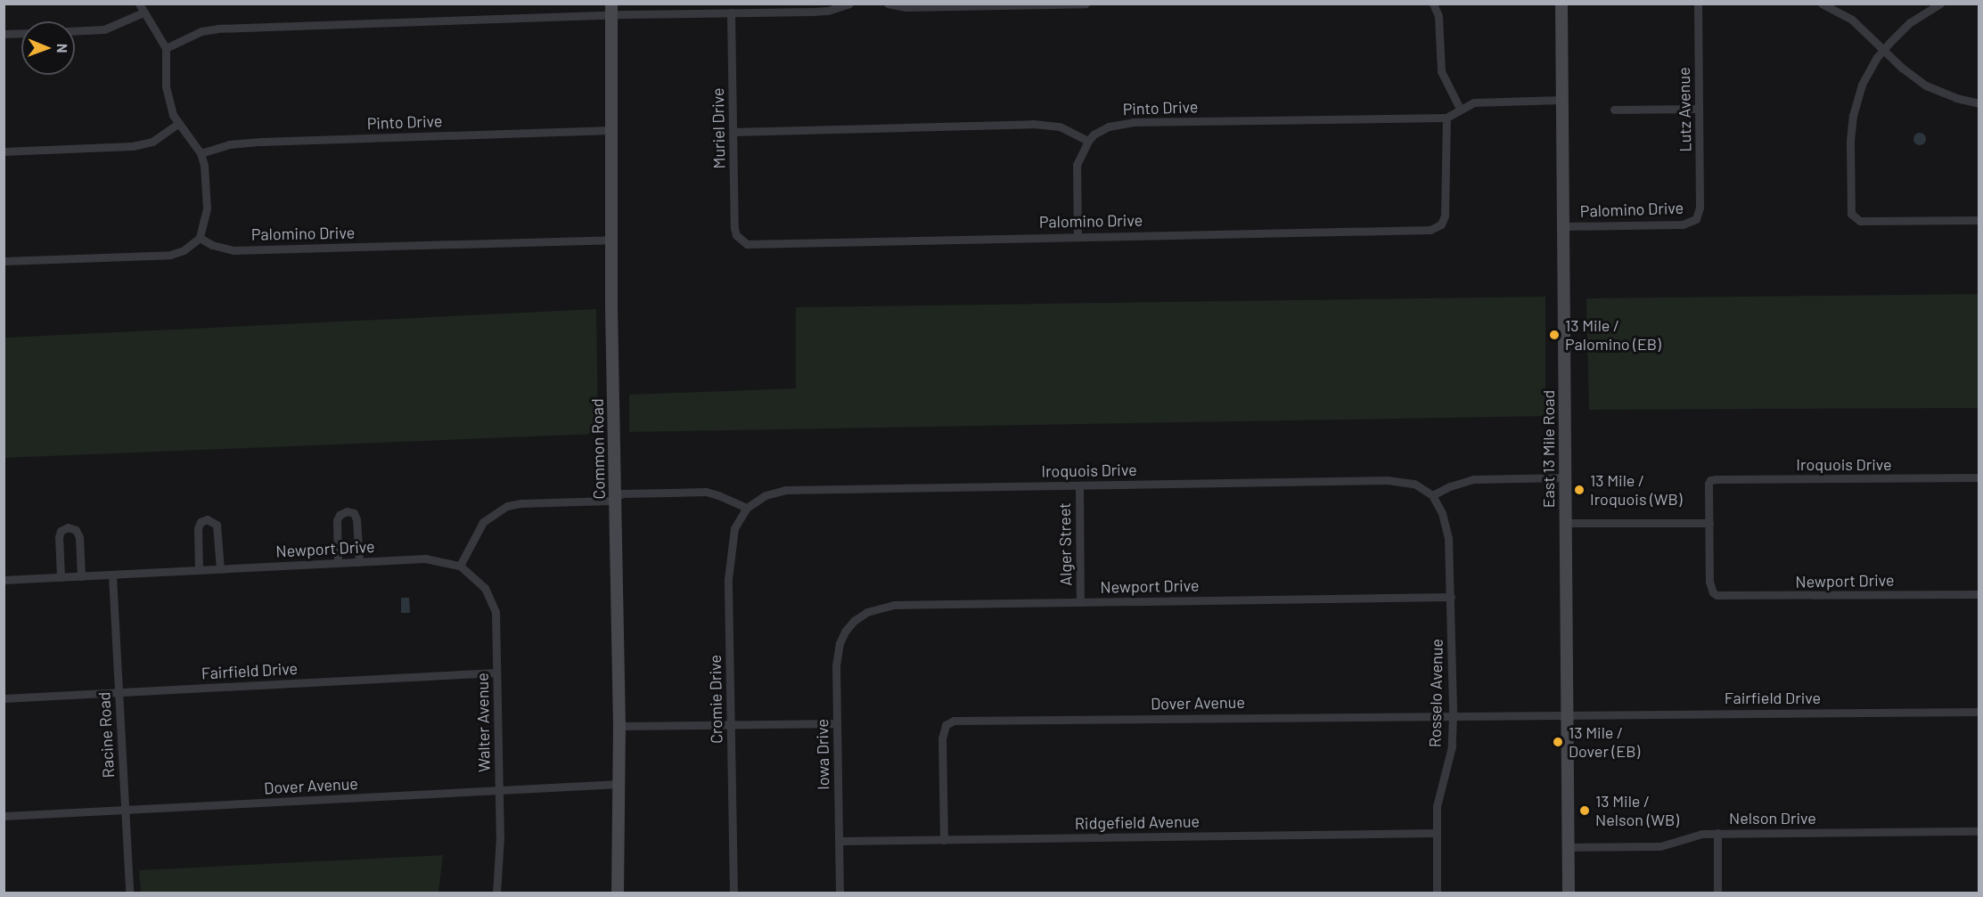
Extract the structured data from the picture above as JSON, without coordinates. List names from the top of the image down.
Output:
{
  "streets": {
    "main road": ["Common Road", "East 13 Mile Road"],
    "street": [
      "Pinto Drive",
      "Lutz Avenue",
      "Muriel Drive",
      "Palomino Drive",
      "Iroquois Drive",
      "Alger Street",
      "Newport Drive",
      "Fairfield Drive",
      "Rosselo Avenue",
      "Cromie Drive",
      "Dover Avenue",
      "Walter Avenue",
      "Racine Road",
      "Iowa Drive",
      "Nelson Drive",
      "Ridgefield Avenue"
    ]
  },
  "crossings": [
    ["Pinto Drive", "Palomino Drive"],
    ["Pinto Drive", "Common Road"],
    ["Lutz Avenue", "Palomino Drive"],
    ["Muriel Drive", "Palomino Drive"],
    ["Palomino Drive", "Common Road"],
    ["Palomino Drive", "East 13 Mile Road"],
    ["Common Road", "Dover Avenue"],
    ["East 13 Mile Road", "Fairfield Drive"],
    ["East 13 Mile Road", "Dover Avenue"],
    ["East 13 Mile Road", "Nelson Drive"],
    ["Iroquois Drive", "Alger Street"],
    ["Iroquois Drive", "Newport Drive"],
    ["Iroquois Drive", "Rosselo Avenue"],
    ["Iroquois Drive", "Cromie Drive"],
    ["Alger Street", "Newport Drive"],
    ["Newport Drive", "Rosselo Avenue"],
    ["Newport Drive", "Walter Avenue"],
    ["Newport Drive", "Racine Road"],
    ["Newport Drive", "Iowa Drive"],
    ["Fairfield Drive", "Dover Avenue"],
    ["Fairfield Drive", "Walter Avenue"],
    ["Fairfield Drive", "Racine Road"],
    ["Rosselo Avenue", "Dover Avenue"],
    ["Rosselo Avenue", "Ridgefield Avenue"],
    ["Dover Avenue", "Walter Avenue"],
    ["Dover Avenue", "Racine Road"],
    ["Dover Avenue", "Ridgefield Avenue"],
    ["Iowa Drive", "Ridgefield Avenue"]
  ],
  "places": [
    "13 Mile / Palomino (EB)",
    "13 Mile / Iroquois (WB)",
    "13 Mile / Dover (EB)",
    "13 Mile / Nelson (WB)"
  ],
  "north": "right"
}
